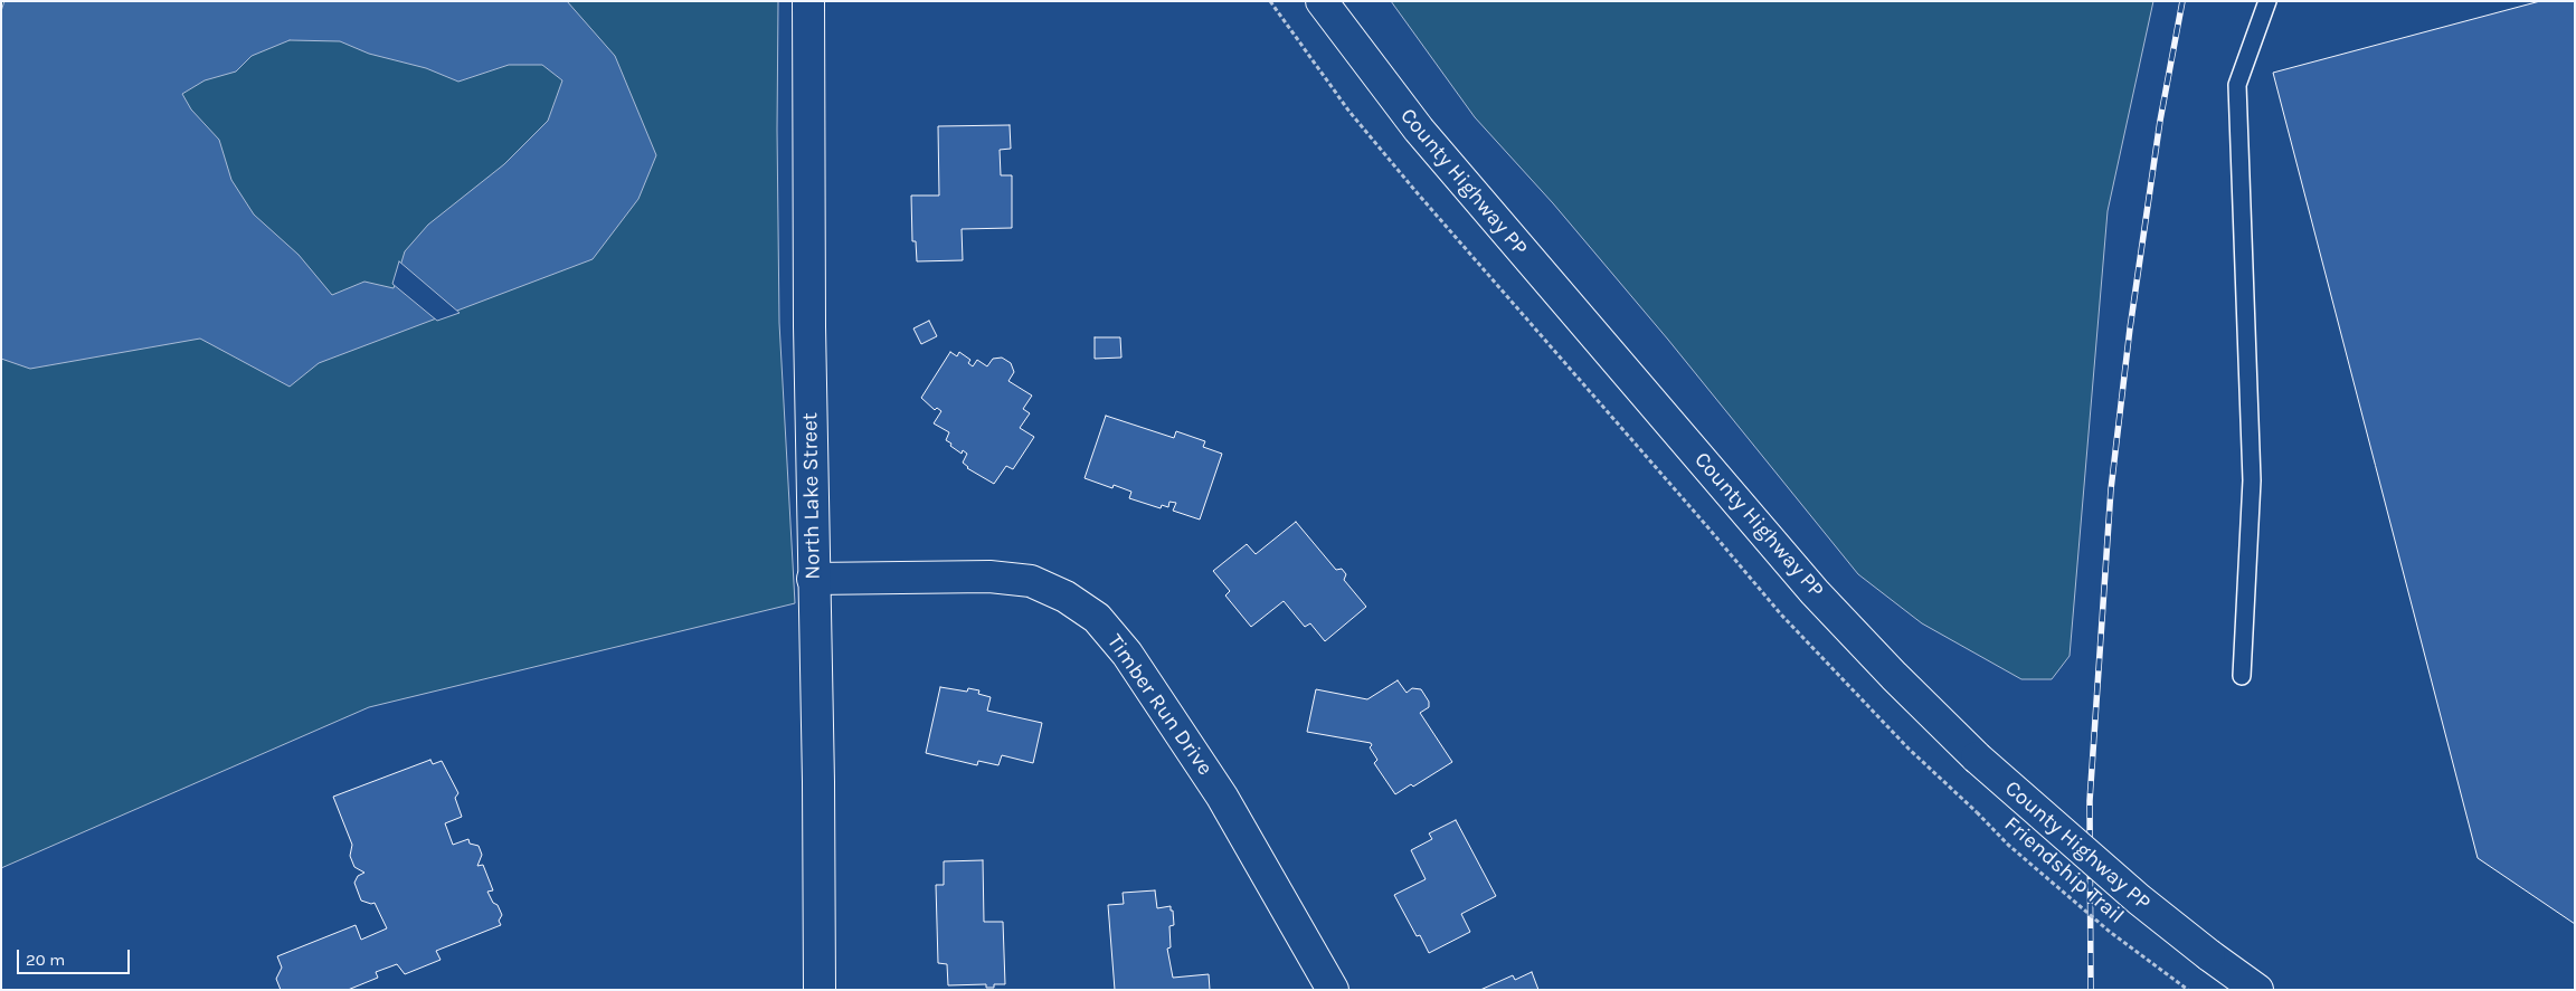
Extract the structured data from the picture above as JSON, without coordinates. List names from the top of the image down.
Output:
{
  "streets": {
    "street": ["County Highway PP", "North Lake Street", "Timber Run Drive"],
    "path": ["Friendship Trail"]
  },
  "crossings": [
    ["North Lake Street", "Timber Run Drive"]
  ],
  "scale_bar": "20 m"
}
